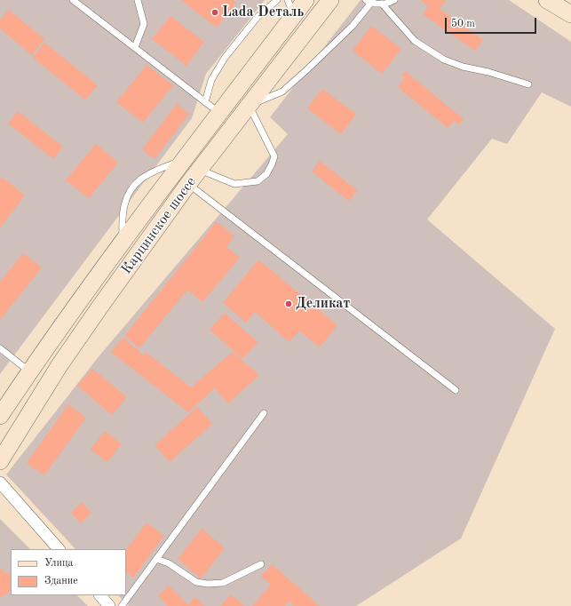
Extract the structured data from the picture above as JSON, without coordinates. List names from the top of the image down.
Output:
{
  "streets": {
    "main road": ["Карцинское шоссе"]
  },
  "places": ["Lada Dеталь", "Деликат"],
  "legend": ["Улица", "Здание"],
  "scale_bar": "50 m"
}
